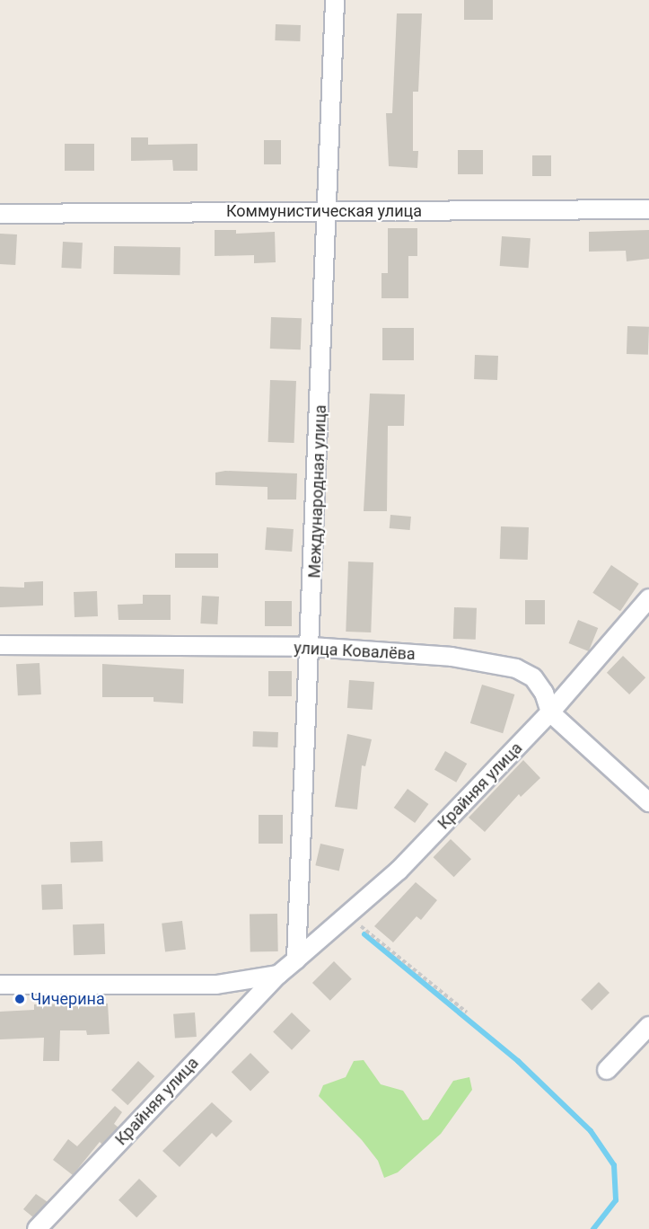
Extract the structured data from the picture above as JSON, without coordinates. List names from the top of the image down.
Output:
{
  "streets": {
    "street": [
      "Коммунистическая улица",
      "Международная улица",
      "улица Ковалёва",
      "Крайняя улица"
    ]
  },
  "crossings": [
    ["Коммунистическая улица", "Международная улица"],
    ["Международная улица", "улица Ковалёва"],
    ["Международная улица", "Крайняя улица"],
    ["улица Ковалёва", "Крайняя улица"]
  ],
  "places": ["Чичерина"]
}
